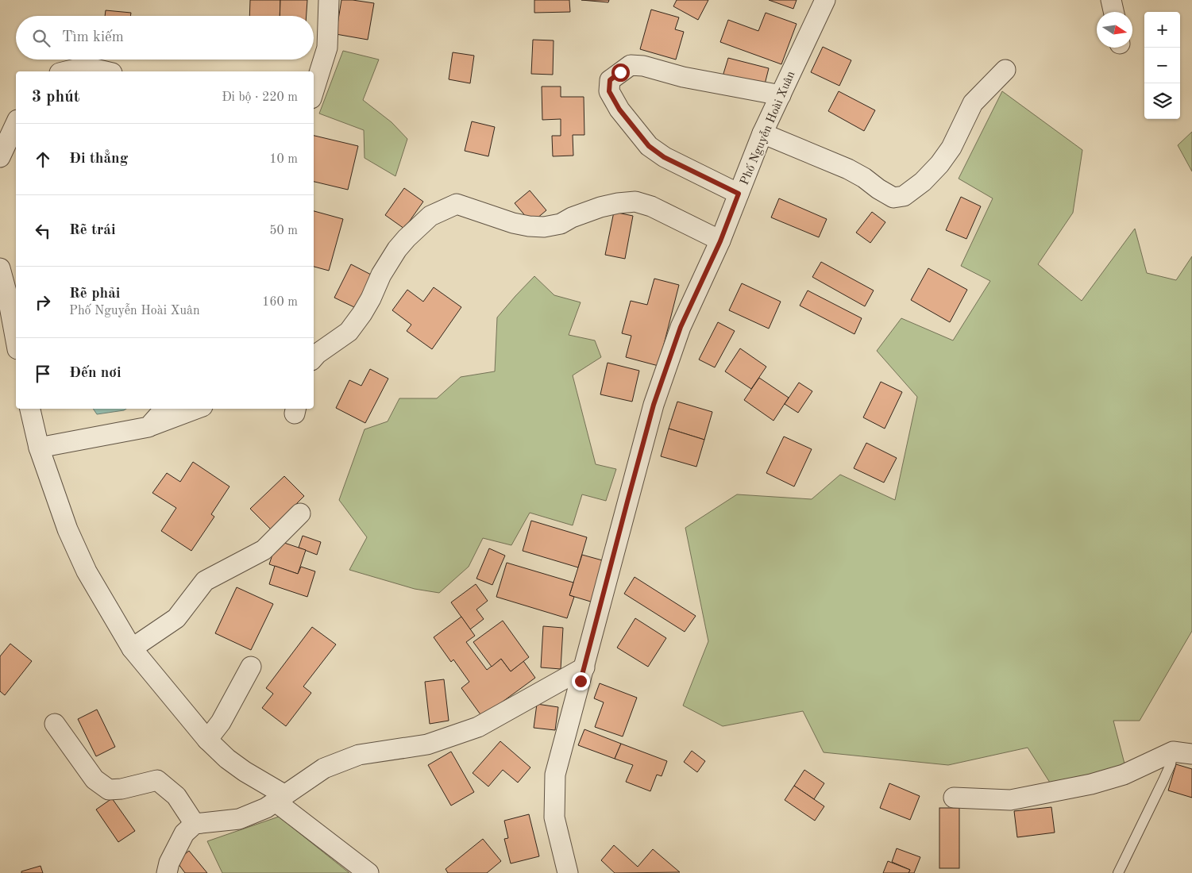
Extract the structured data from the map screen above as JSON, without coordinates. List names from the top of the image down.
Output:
{
  "streets": {
    "street": ["Phố Nguyễn Hoài Xuân"]
  },
  "north": "right",
  "page": {
    "map_buttons": ["+", "−"],
    "search": "Tìm kiếm",
    "heading": ["3 phút", "Đi bộ · 220 m"],
    "list": [
      ["Đi thẳng", "10 m"],
      ["Rẽ trái", "50 m"],
      ["Rẽ phải", "Phố Nguyễn Hoài Xuân", "160 m"],
      "Đến nơi"
    ]
  }
}
